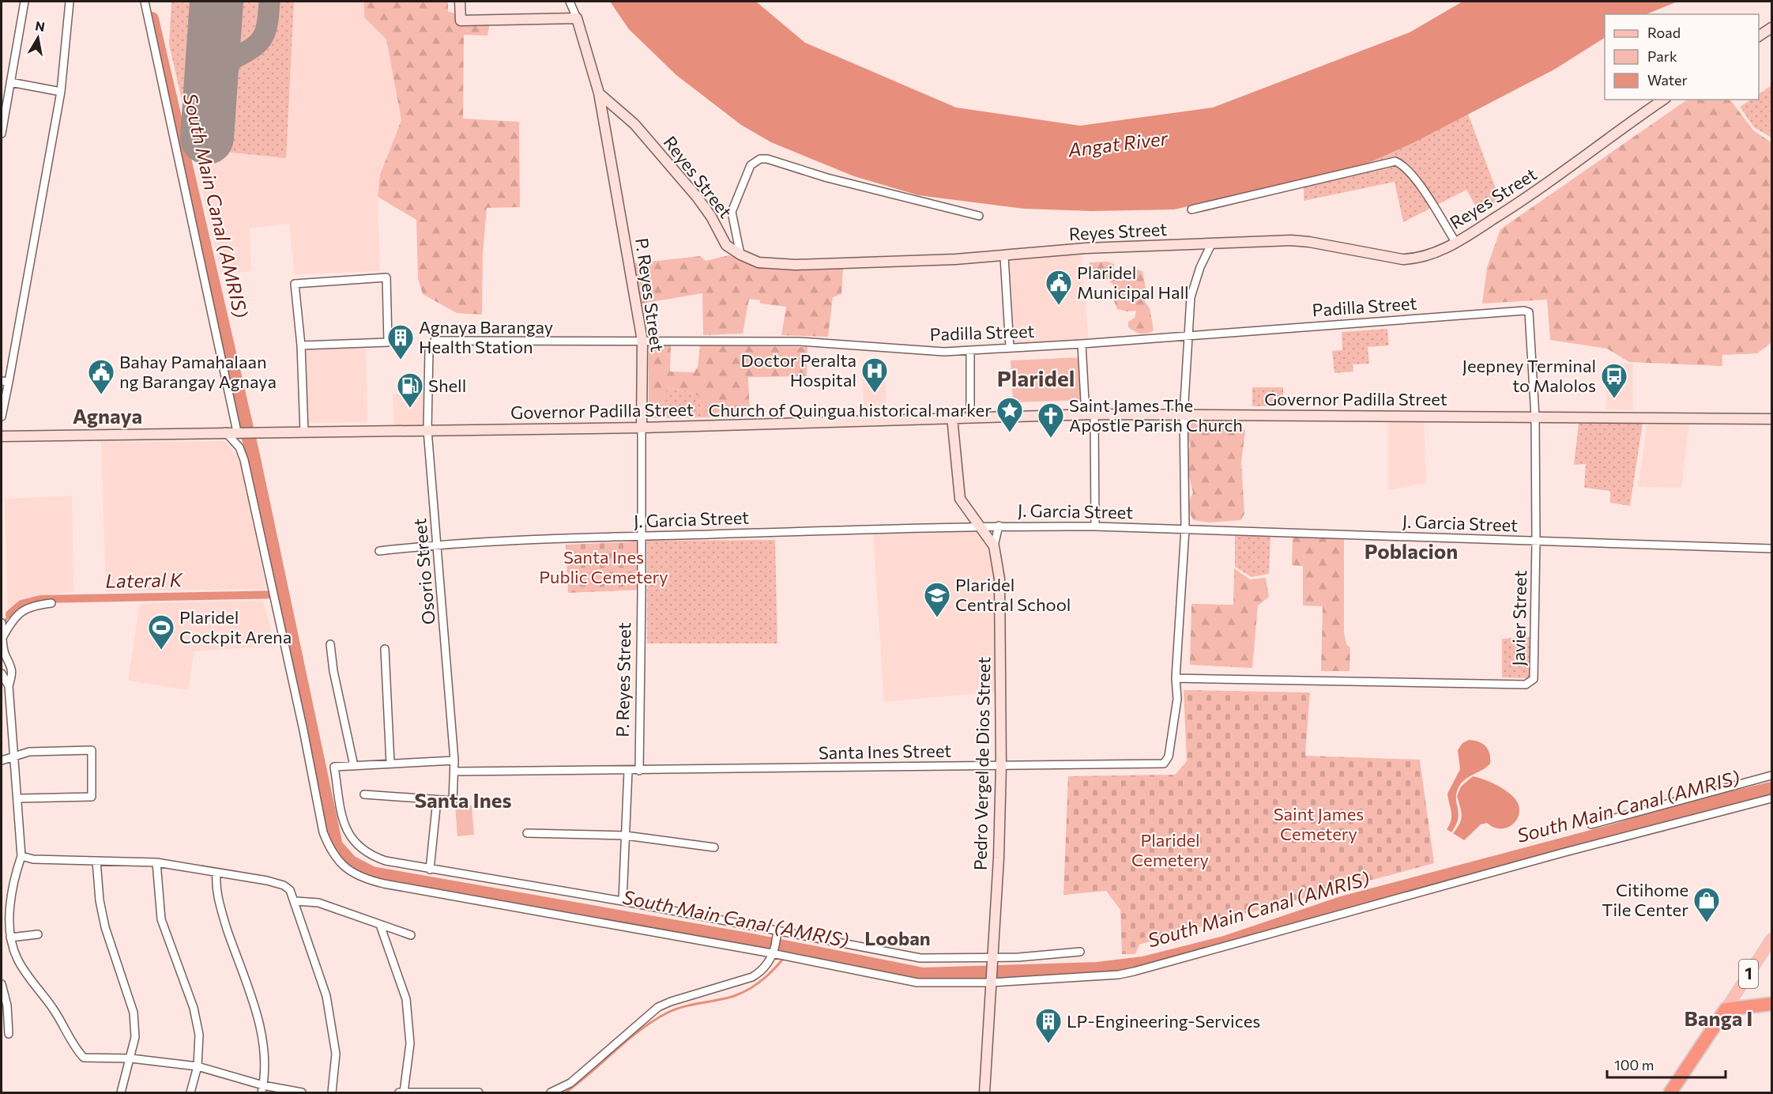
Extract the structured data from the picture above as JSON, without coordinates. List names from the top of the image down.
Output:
{
  "streets": {
    "highway": ["1"],
    "street": [
      "Reyes Street",
      "P. Reyes Street",
      "Padilla Street",
      "Governor Padilla Street",
      "J. Garcia Street",
      "Osorio Street",
      "Javier Street",
      "Santa Ines Street",
      "Pedro Vergel de Dios Street"
    ]
  },
  "crossings": [
    ["Reyes Street", "P. Reyes Street"],
    ["Reyes Street", "Santa Ines Street"],
    ["P. Reyes Street", "Padilla Street"],
    ["P. Reyes Street", "Governor Padilla Street"],
    ["P. Reyes Street", "J. Garcia Street"],
    ["P. Reyes Street", "Santa Ines Street"],
    ["Padilla Street", "Osorio Street"],
    ["Padilla Street", "Javier Street"],
    ["Padilla Street", "Santa Ines Street"],
    ["Governor Padilla Street", "Osorio Street"],
    ["Governor Padilla Street", "Javier Street"],
    ["Governor Padilla Street", "Santa Ines Street"],
    ["Governor Padilla Street", "Pedro Vergel de Dios Street"],
    ["J. Garcia Street", "Osorio Street"],
    ["J. Garcia Street", "Javier Street"],
    ["J. Garcia Street", "Santa Ines Street"],
    ["J. Garcia Street", "Pedro Vergel de Dios Street"],
    ["Osorio Street", "Santa Ines Street"],
    ["Javier Street", "Santa Ines Street"],
    ["Santa Ines Street", "Pedro Vergel de Dios Street"]
  ],
  "districts": [
    "Plaridel",
    "Agnaya",
    "Poblacion",
    "Santa Ines",
    "Looban",
    "Banga I"
  ],
  "water": ["Angat River", "South Main Canal (AMRIS)", "Lateral K"],
  "parks": ["Santa Ines Public Cemetery", "Saint James Cemetery", "Plaridel Cemetery"],
  "places": {
    "public building": ["Plaridel Municipal Hall", "Bahay Pamahalaan ng Barangay Agnaya"],
    "building": ["Agnaya Barangay Health Station", "LP-Engineering-Services"],
    "hospital": ["Doctor Peralta Hospital"],
    "bus stop": ["Jeepney Terminal to Malolos"],
    "fuel station": ["Shell"],
    "place": ["Church of Quingua historical marker"],
    "church": ["Saint James The Apostle Parish Church"],
    "school or university": ["Plaridel Central School"],
    "sports": ["Plaridel Cockpit Arena"],
    "shop": ["Citihome Tile Center"]
  },
  "legend": ["Road", "Park", "Water"],
  "scale_bar": "100 m",
  "north": "top"
}
